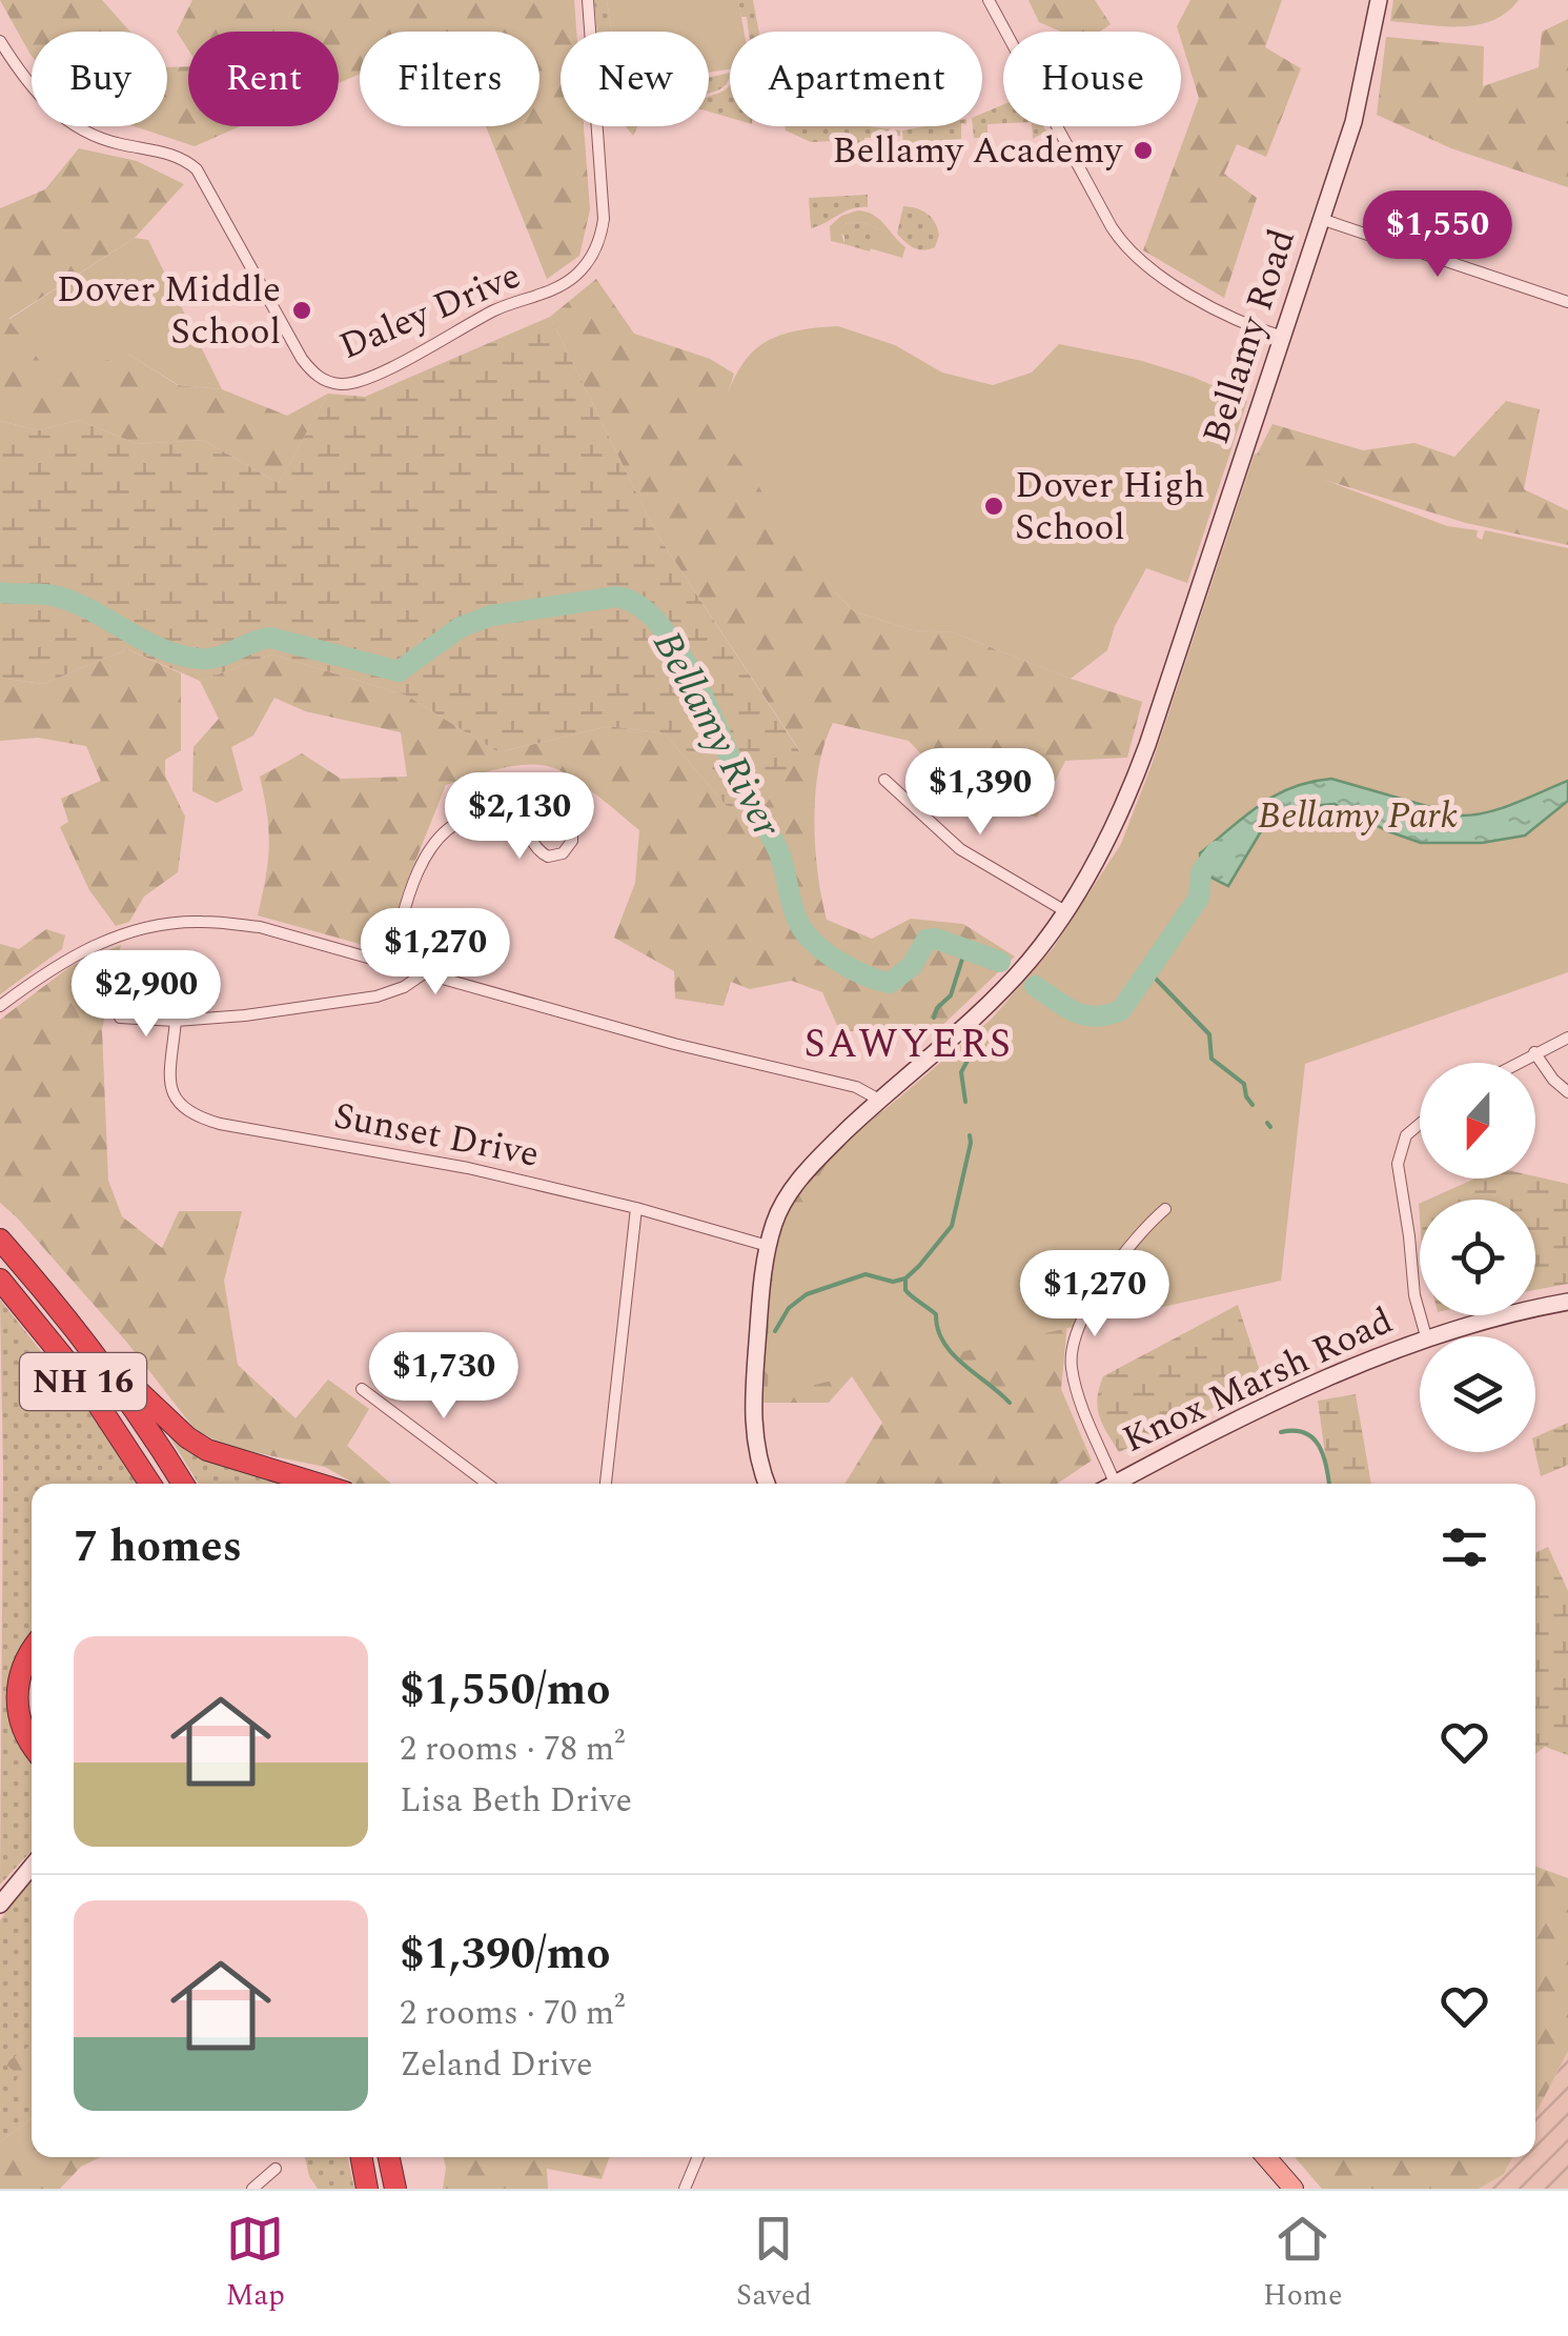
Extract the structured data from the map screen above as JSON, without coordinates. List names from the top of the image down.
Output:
{
  "streets": {
    "highway": ["NH 16"],
    "street": [
      "Daley Drive",
      "Bellamy Road",
      "Sunset Drive",
      "Knox Marsh Road"
    ]
  },
  "crossings": [
    ["Bellamy Road", "Sunset Drive"]
  ],
  "districts": ["SAWYERS"],
  "water": ["Bellamy River"],
  "parks": ["Bellamy Park"],
  "places": ["Bellamy Academy", "Dover Middle School", "Dover High School"],
  "north": "bottom",
  "page": {
    "chip": [
      "Buy",
      "Rent",
      "Filters",
      "New",
      "Apartment",
      "House"
    ],
    "price": [
      "$1,550",
      "$1,390",
      "$2,130",
      "$1,270",
      "$2,900",
      "$1,270",
      "$1,730"
    ],
    "heading": "7 homes",
    "list": [
      {
        "name": "$1,550/mo",
        "note": "2 rooms · 78 m² · Lisa Beth Drive"
      },
      {
        "name": "$1,390/mo",
        "note": "2 rooms · 70 m² · Zeland Drive"
      }
    ],
    "tabs": ["Map", "Saved", "Home"]
  }
}
